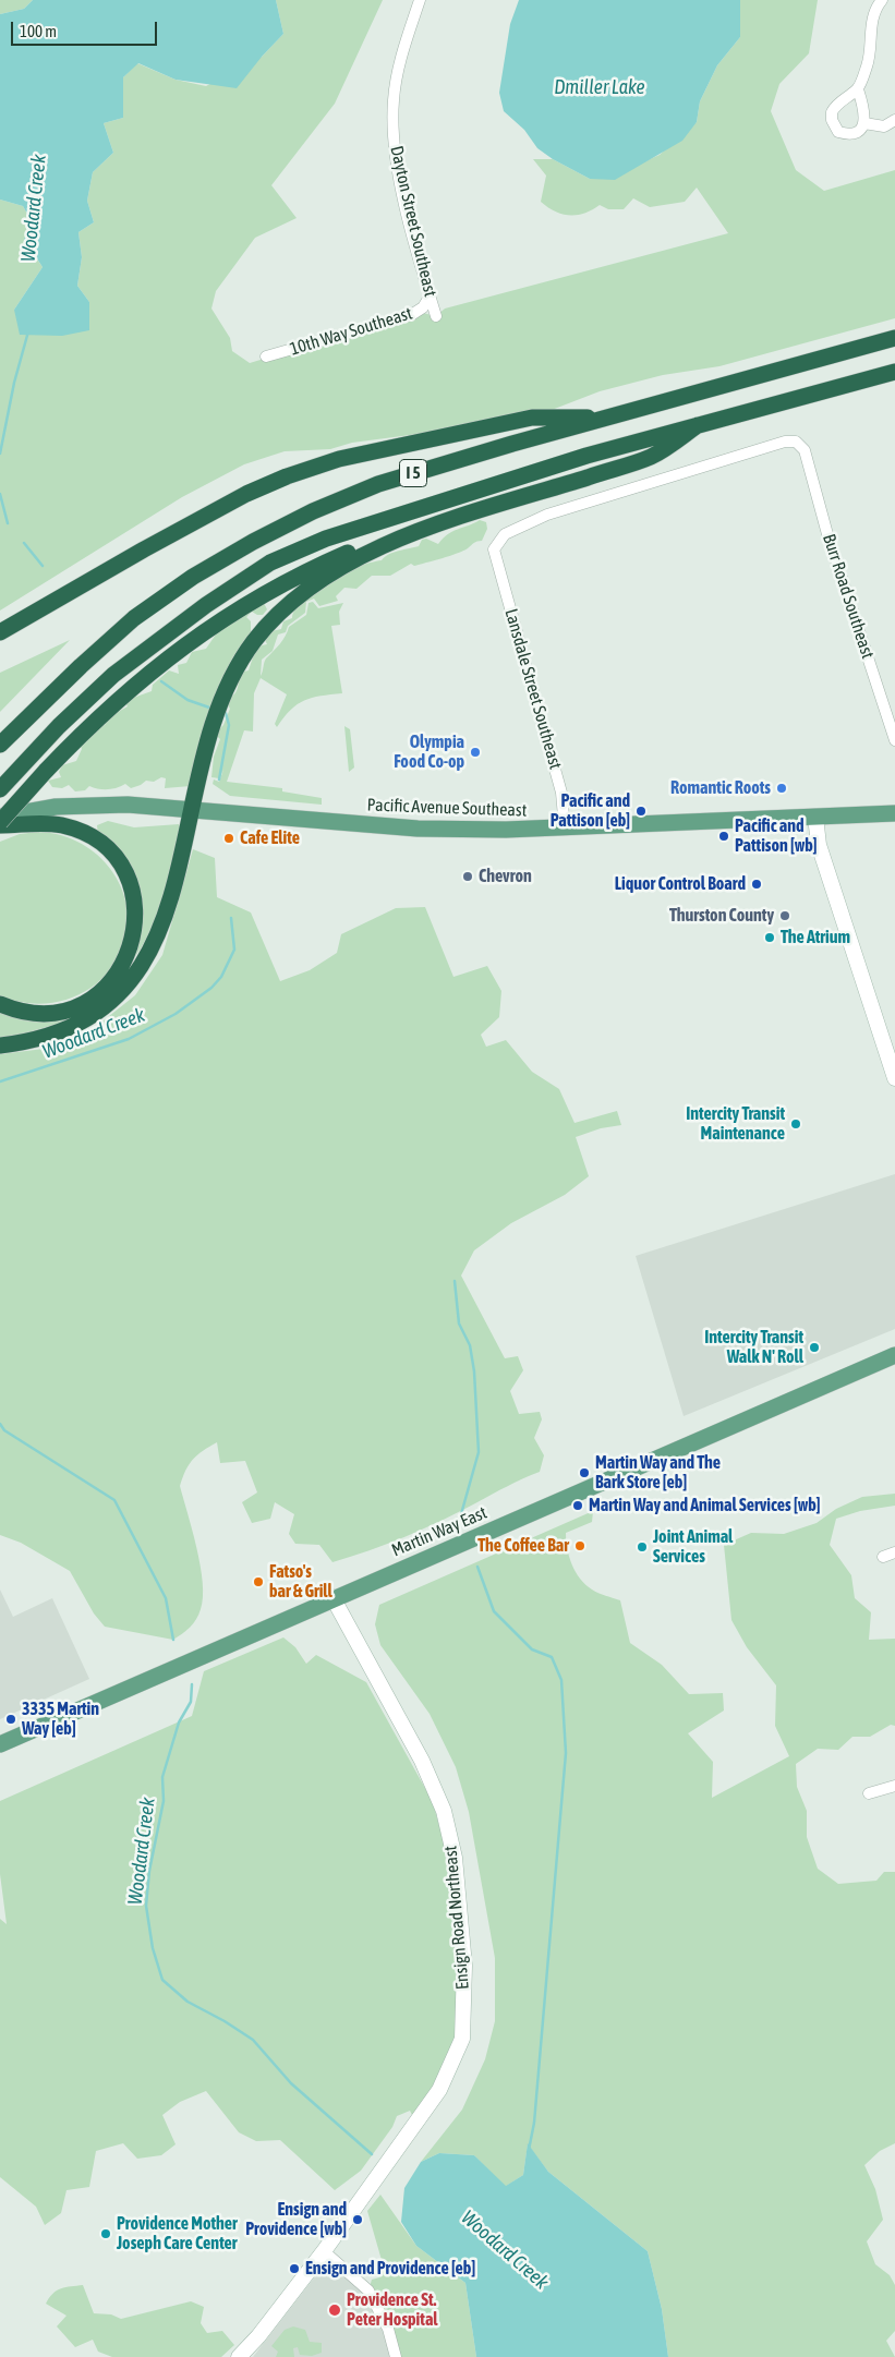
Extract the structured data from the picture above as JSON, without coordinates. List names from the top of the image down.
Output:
{
  "streets": {
    "highway": ["I 5"],
    "main road": ["Pacific Avenue Southeast", "Martin Way East"],
    "street": [
      "Dayton Street Southeast",
      "10th Way Southeast",
      "Burr Road Southeast",
      "Lansdale Street Southeast",
      "Ensign Road Northeast"
    ]
  },
  "crossings": [
    ["Dayton Street Southeast", "10th Way Southeast"],
    ["Burr Road Southeast", "Lansdale Street Southeast"],
    ["Lansdale Street Southeast", "Pacific Avenue Southeast"],
    ["Martin Way East", "Ensign Road Northeast"]
  ],
  "water": ["Dmiller Lake", "Woodard Creek"],
  "places": [
    "Olympia Food Co-op",
    "Romantic Roots",
    "Pacific and Pattison [eb]",
    "Pacific and Pattison [wb]",
    "Cafe Elite",
    "Chevron",
    "Liquor Control Board",
    "Thurston County",
    "The Atrium",
    "Intercity Transit Maintenance",
    "Intercity Transit Walk N' Roll",
    "Martin Way and The Bark Store [eb]",
    "Martin Way and Animal Services [wb]",
    "The Coffee Bar",
    "Joint Animal Services",
    "Fatso's bar & Grill",
    "3335 Martin Way [eb]",
    "Ensign and Providence [wb]",
    "Providence Mother Joseph Care Center",
    "Ensign and Providence [eb]",
    "Providence St. Peter Hospital"
  ],
  "scale_bar": "100 m"
}
